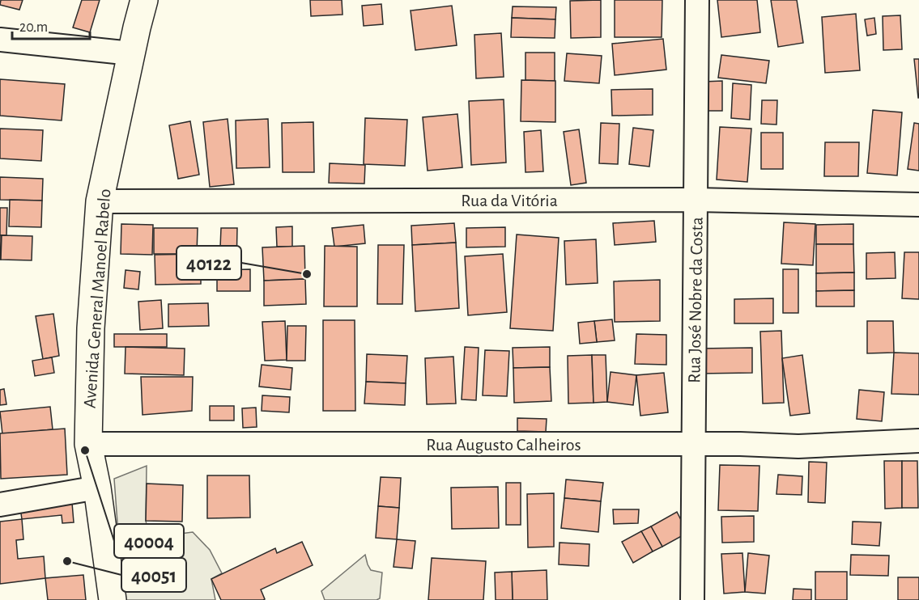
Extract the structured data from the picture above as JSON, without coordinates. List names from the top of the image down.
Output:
{
  "streets": {
    "main road": ["Avenida General Manoel Rabelo"],
    "street": ["Rua da Vitória", "Rua José Nobre da Costa", "Rua Augusto Calheiros"]
  },
  "crossings": [
    ["Rua da Vitória", "Avenida General Manoel Rabelo"],
    ["Rua da Vitória", "Rua José Nobre da Costa"],
    ["Avenida General Manoel Rabelo", "Rua Augusto Calheiros"],
    ["Rua José Nobre da Costa", "Rua Augusto Calheiros"]
  ],
  "places": ["40122", "40004", "40051"],
  "scale_bar": "20 m"
}
